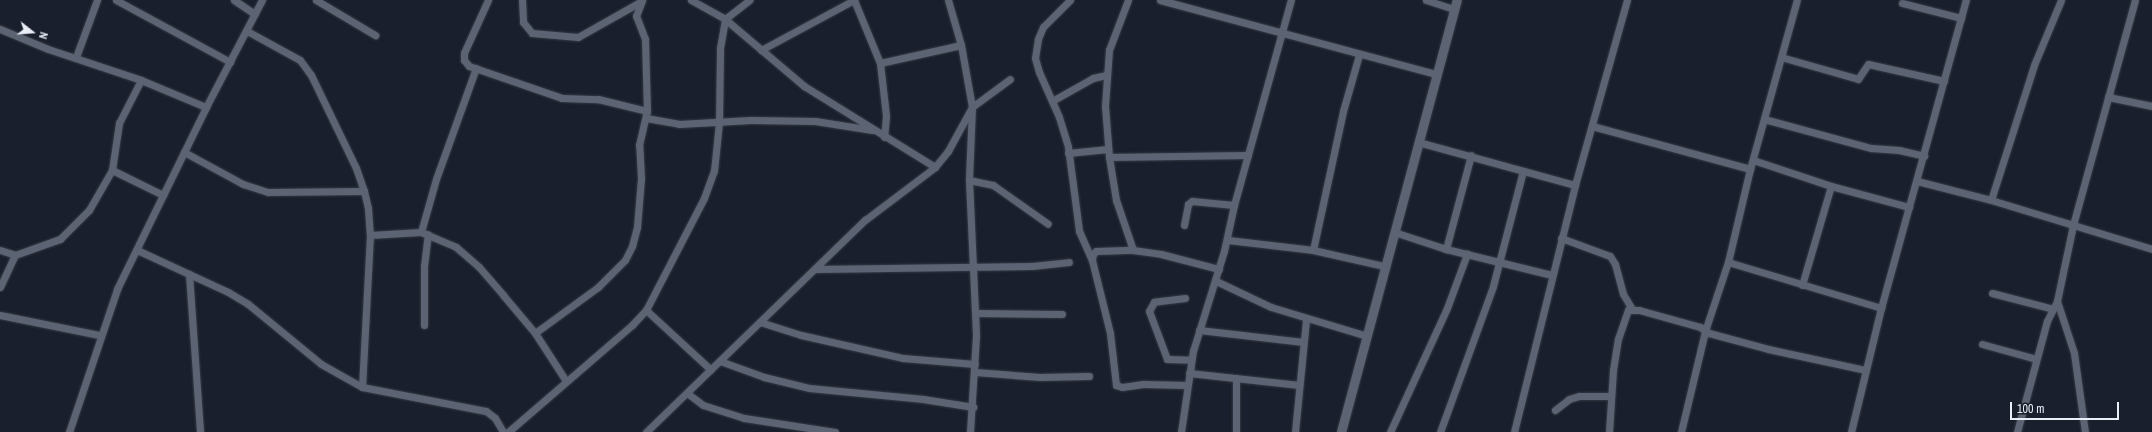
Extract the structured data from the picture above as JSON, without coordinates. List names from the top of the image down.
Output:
{
  "scale_bar": "100 m",
  "north": "right"
}
